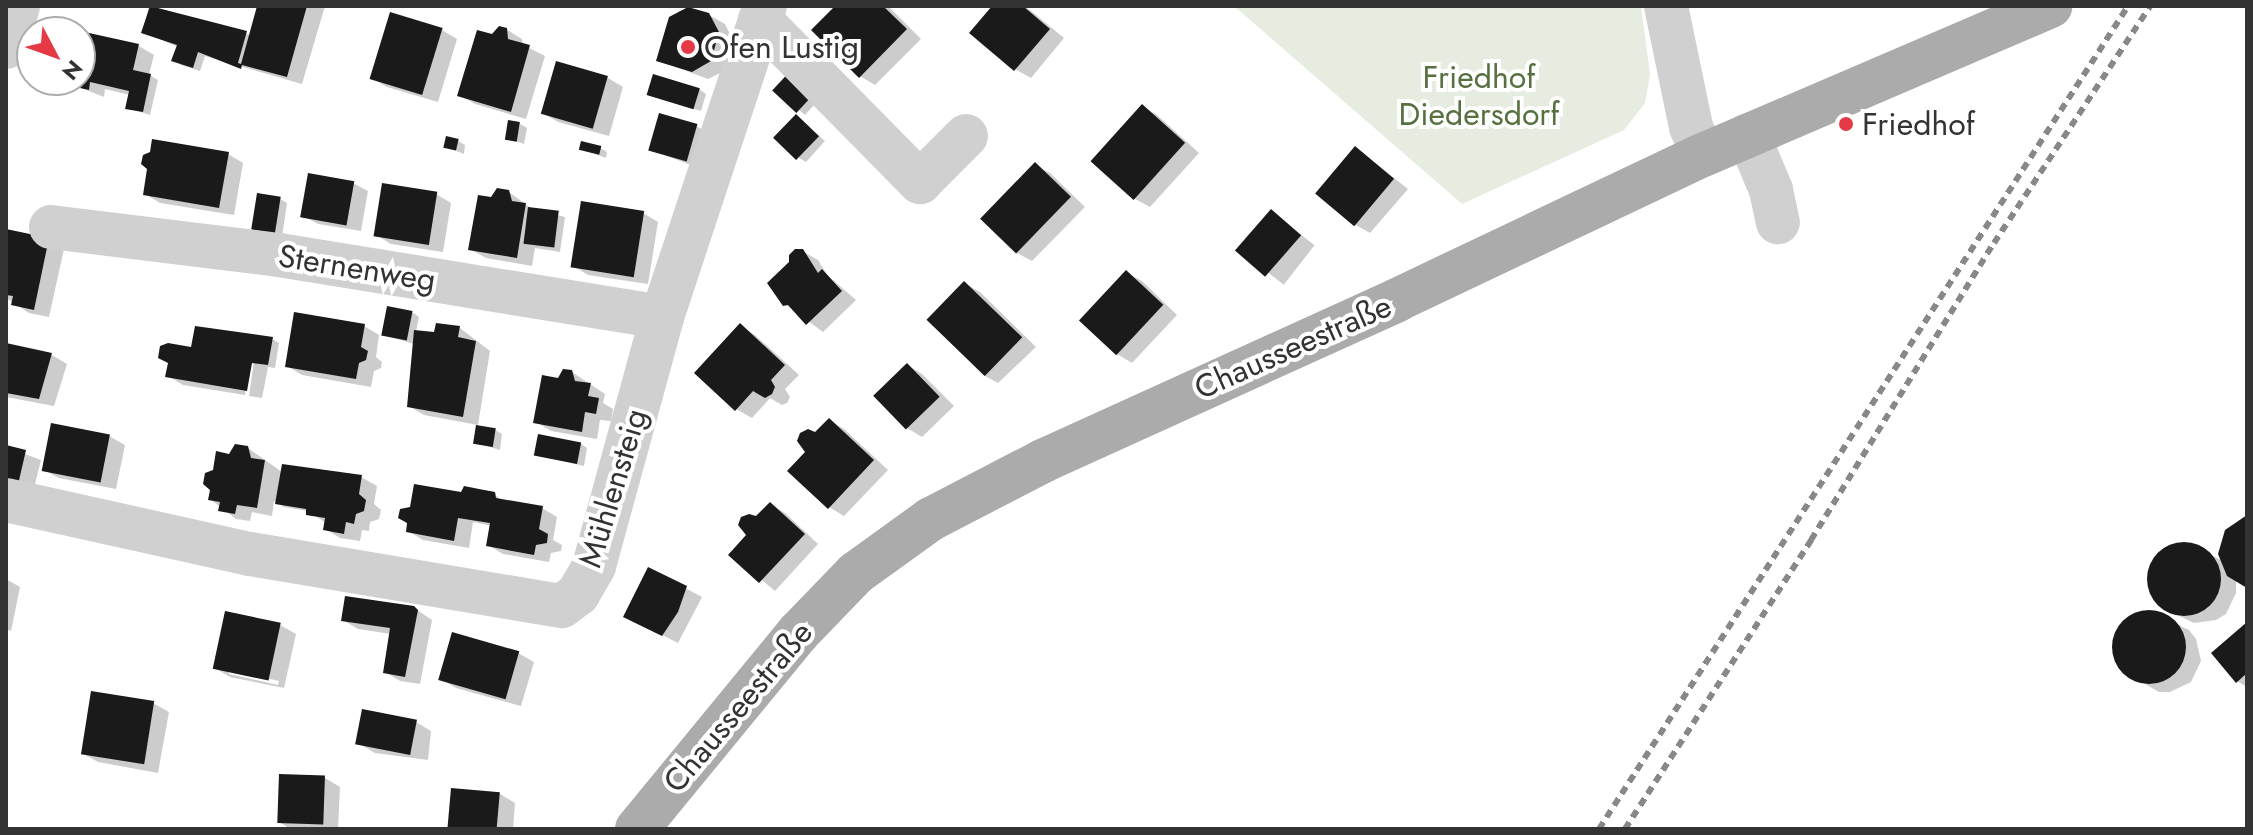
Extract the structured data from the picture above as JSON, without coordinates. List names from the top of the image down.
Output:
{
  "streets": {
    "main road": ["Chausseestraße"],
    "street": ["Sternenweg", "Mühlensteig"]
  },
  "crossings": [
    ["Sternenweg", "Mühlensteig"]
  ],
  "parks": ["Friedhof Diedersdorf"],
  "places": ["Ofen Lustig", "Friedhof"],
  "north": "bottom right"
}
